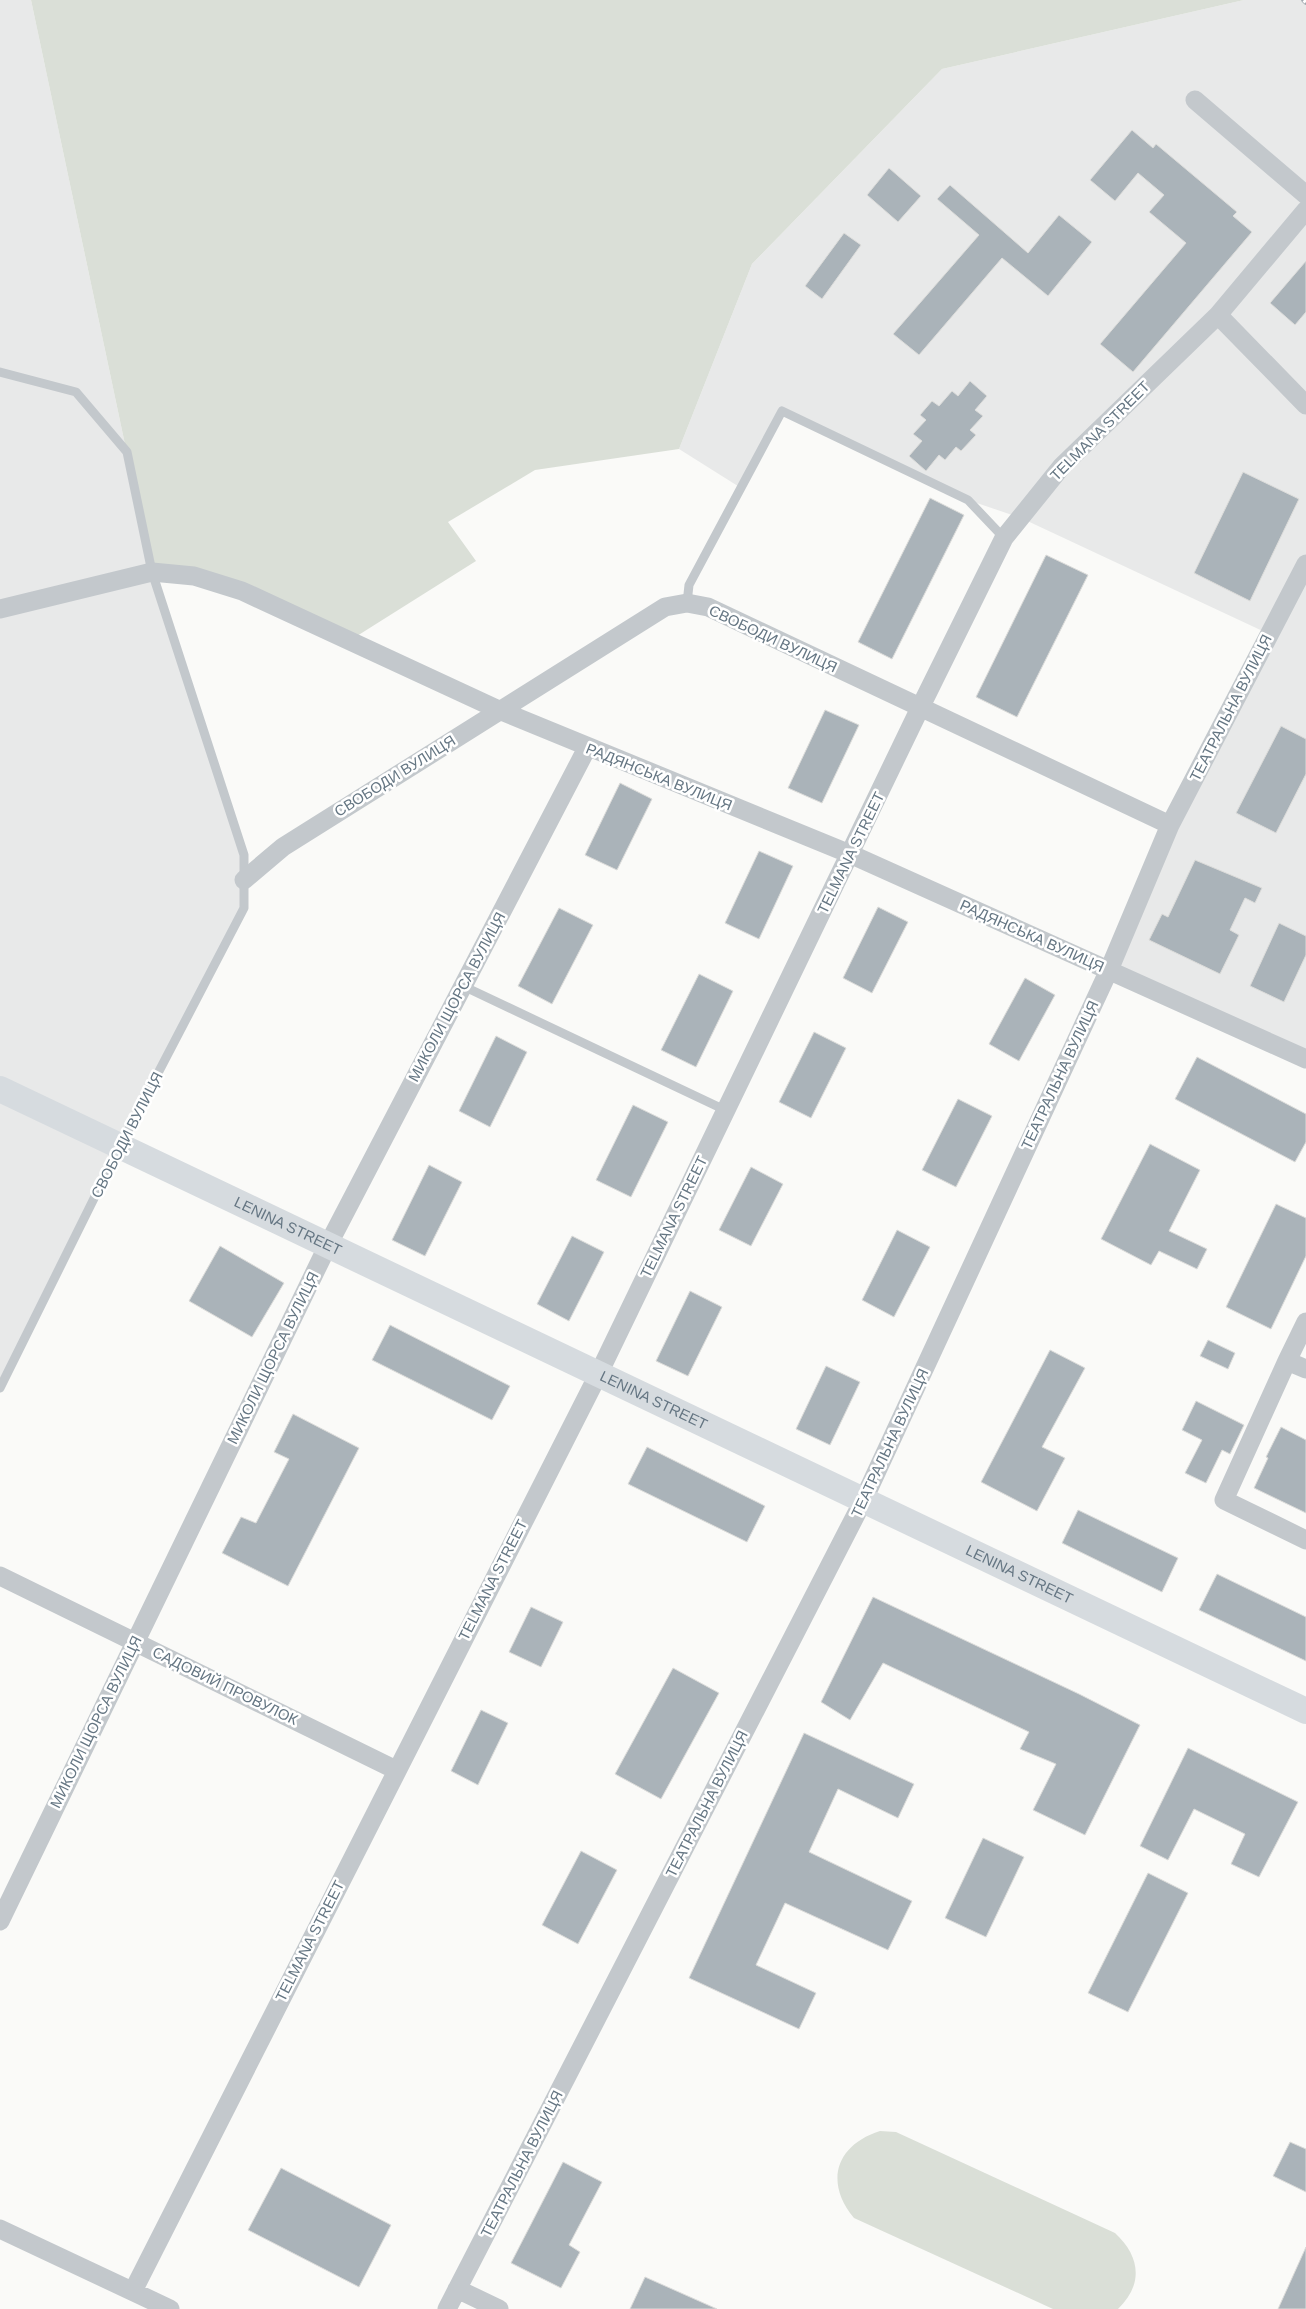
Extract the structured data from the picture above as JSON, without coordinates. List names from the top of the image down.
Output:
{
  "streets": {
    "street": [
      "TELMANA STREET",
      "СВОБОДИ ВУЛИЦЯ",
      "ТЕАТРАЛЬНА ВУЛИЦЯ",
      "РАДЯНСЬКА ВУЛИЦЯ",
      "МИКОЛИ ЩОРСА ВУЛИЦЯ",
      "LENINA STREET",
      "САДОВИЙ ПРОВУЛОК"
    ]
  },
  "crossings": [
    ["TELMANA STREET", "СВОБОДИ ВУЛИЦЯ"],
    ["TELMANA STREET", "РАДЯНСЬКА ВУЛИЦЯ"],
    ["TELMANA STREET", "LENINA STREET"],
    ["TELMANA STREET", "САДОВИЙ ПРОВУЛОК"],
    ["СВОБОДИ ВУЛИЦЯ", "ТЕАТРАЛЬНА ВУЛИЦЯ"],
    ["СВОБОДИ ВУЛИЦЯ", "РАДЯНСЬКА ВУЛИЦЯ"],
    ["СВОБОДИ ВУЛИЦЯ", "LENINA STREET"],
    ["ТЕАТРАЛЬНА ВУЛИЦЯ", "РАДЯНСЬКА ВУЛИЦЯ"],
    ["ТЕАТРАЛЬНА ВУЛИЦЯ", "LENINA STREET"],
    ["РАДЯНСЬКА ВУЛИЦЯ", "МИКОЛИ ЩОРСА ВУЛИЦЯ"],
    ["МИКОЛИ ЩОРСА ВУЛИЦЯ", "LENINA STREET"],
    ["МИКОЛИ ЩОРСА ВУЛИЦЯ", "САДОВИЙ ПРОВУЛОК"]
  ]
}
